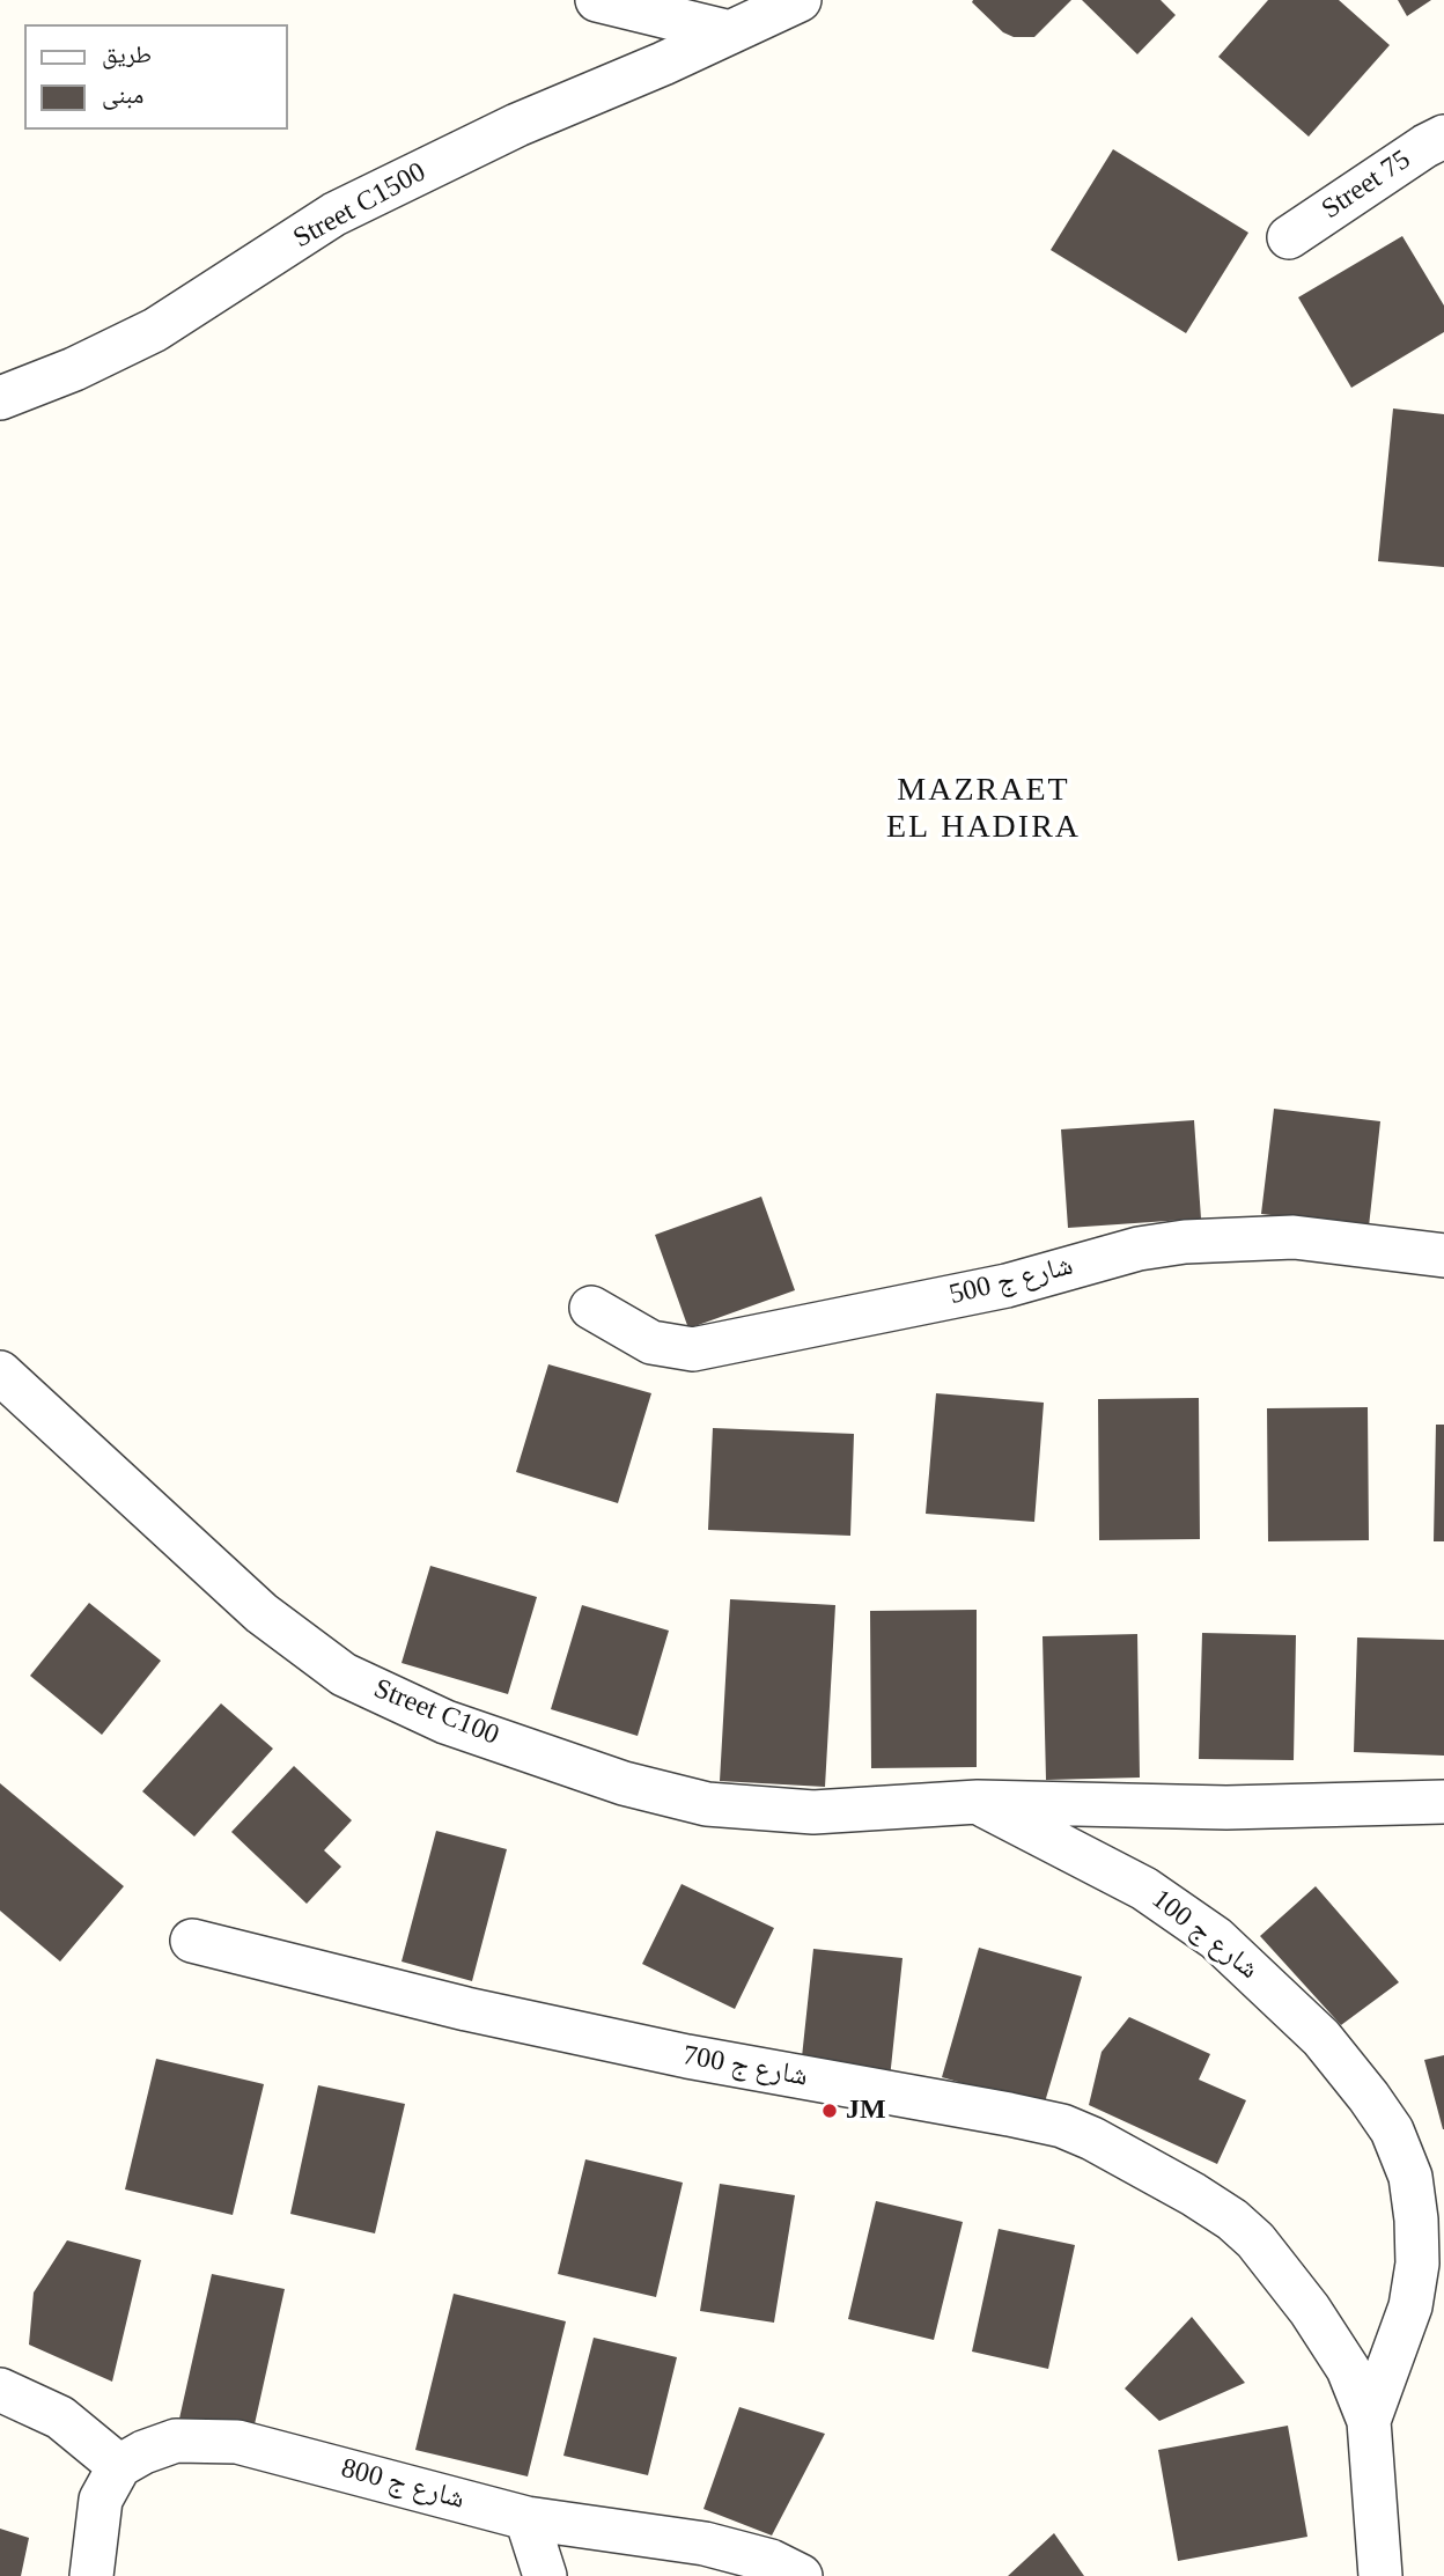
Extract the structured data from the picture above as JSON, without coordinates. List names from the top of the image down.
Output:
{
  "streets": {
    "street": [
      "Street 75",
      "Street C1500",
      "شارع ج 500",
      "Street C100",
      "شارع ج 100",
      "شارع ج 700",
      "شارع ج 800"
    ]
  },
  "crossings": [
    ["Street C100", "شارع ج 100"],
    ["شارع ج 100", "شارع ج 700"]
  ],
  "districts": ["MAZRAET EL HADIRA"],
  "places": ["JM"],
  "legend": ["طريق", "مبنى"]
}
